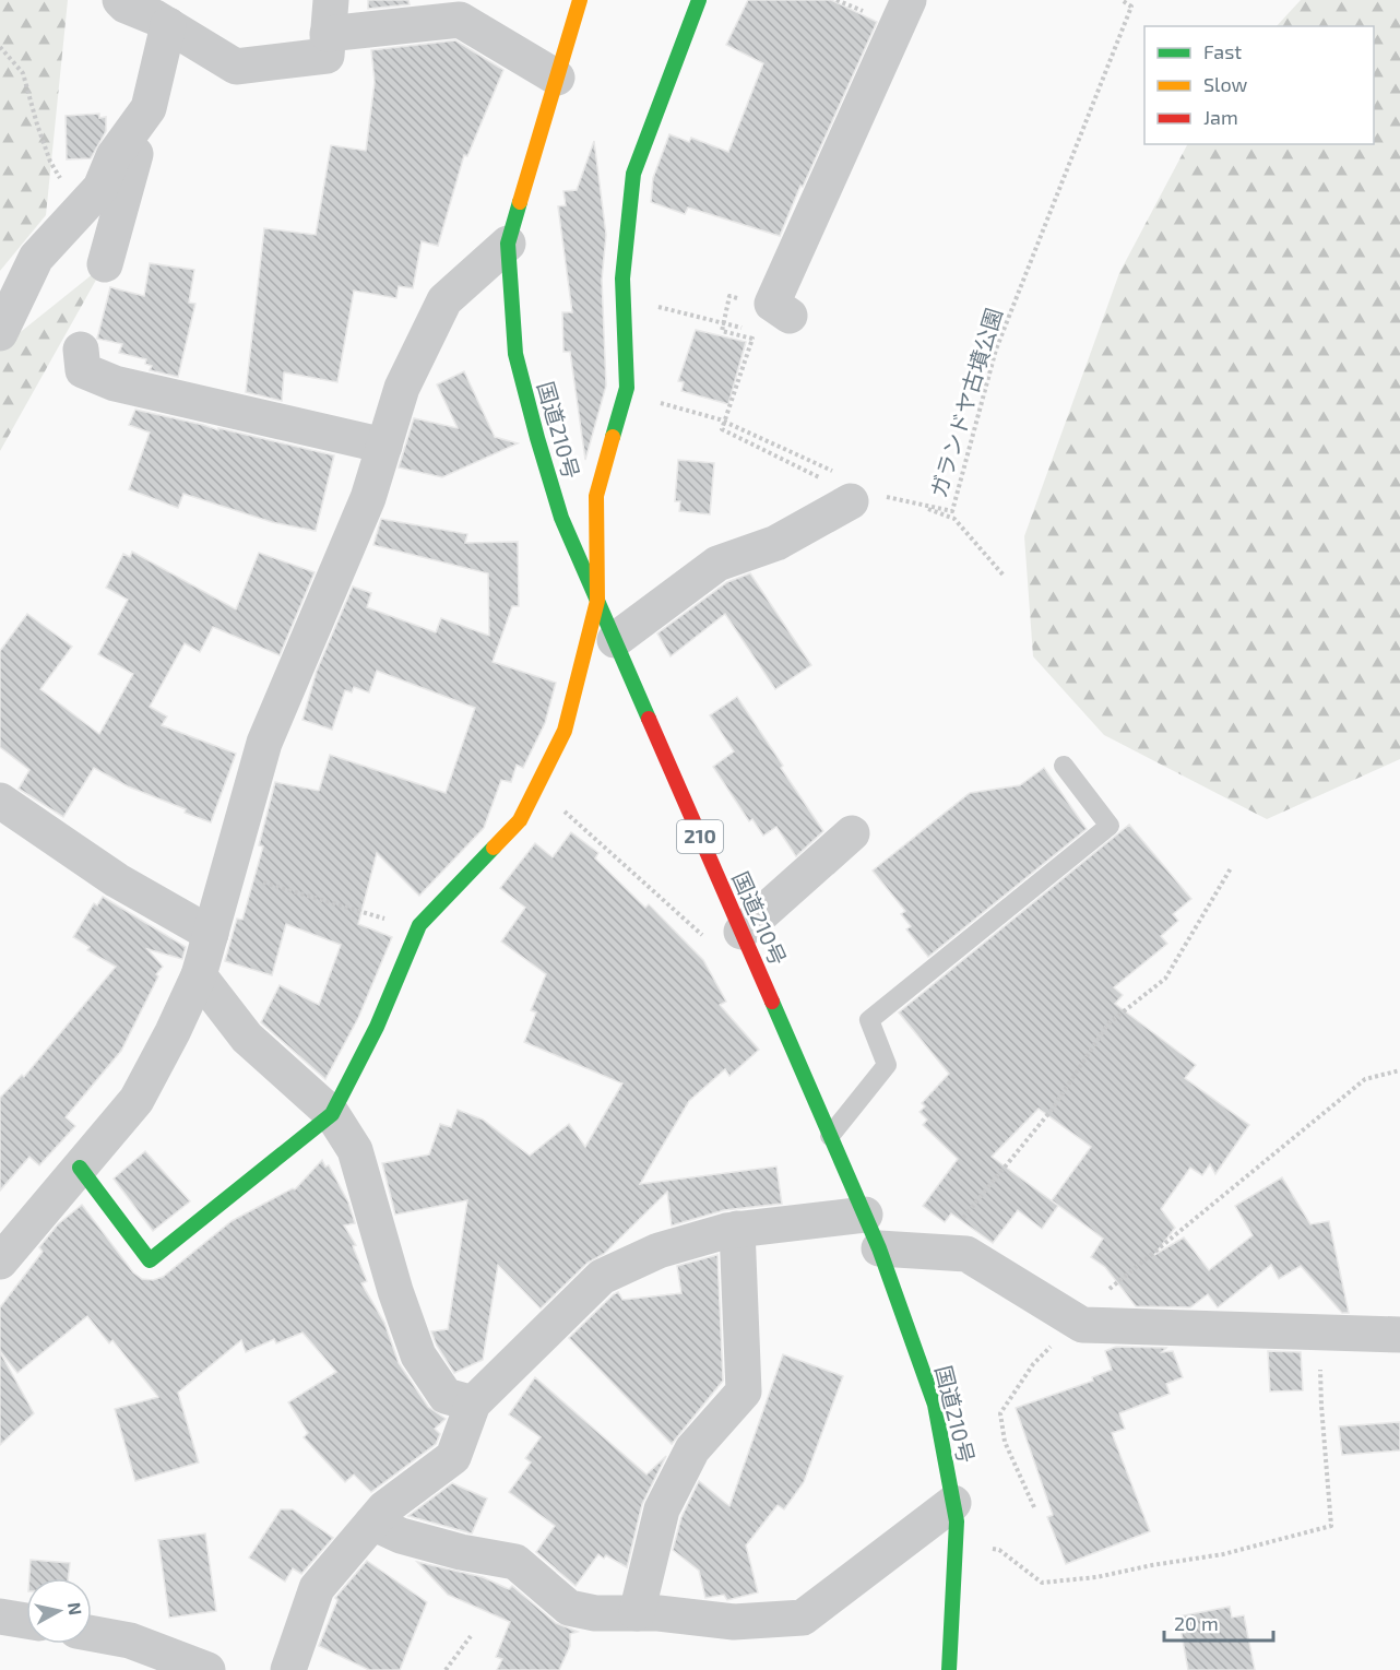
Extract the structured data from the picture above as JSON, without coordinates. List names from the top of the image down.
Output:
{
  "streets": {
    "main road": ["国道210号", "210"],
    "path": ["ガランドヤ古墳公園"]
  },
  "legend": ["Fast", "Slow", "Jam"],
  "scale_bar": "20 m",
  "north": "right"
}
